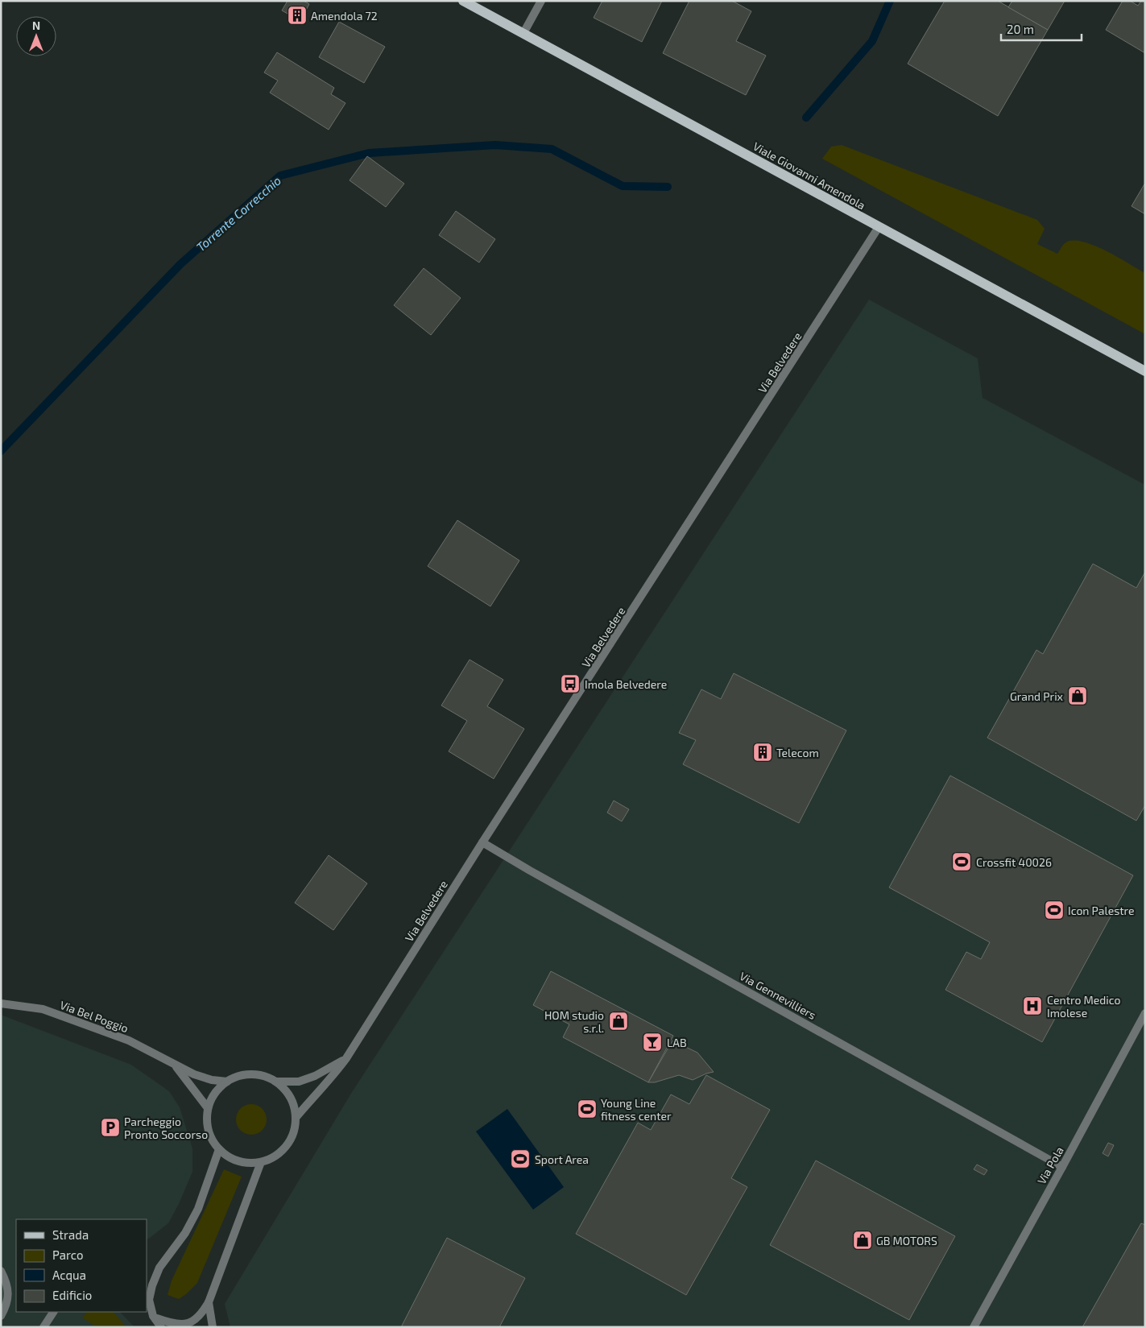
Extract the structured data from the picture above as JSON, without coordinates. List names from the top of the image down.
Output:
{
  "streets": {
    "main road": ["Viale Giovanni Amendola"],
    "street": [
      "Via Belvedere",
      "Via Gennevilliers",
      "Via Bel Poggio",
      "Via Pola"
    ]
  },
  "crossings": [
    ["Viale Giovanni Amendola", "Via Belvedere"],
    ["Via Belvedere", "Via Gennevilliers"],
    ["Via Belvedere", "Via Bel Poggio"],
    ["Via Gennevilliers", "Via Pola"]
  ],
  "water": ["Torrente Correcchio"],
  "places": {
    "building": ["Amendola 72", "Telecom"],
    "bus stop": ["Imola Belvedere"],
    "shop": ["Grand Prix", "HOM studio s.r.l.", "GB MOTORS"],
    "sports": [
      "Crossfit 40026",
      "Icon Palestre",
      "Young Line fitness center",
      "Sport Area"
    ],
    "hospital": ["Centro Medico Imolese"],
    "bar": ["LAB"],
    "parking": ["Parcheggio Pronto Soccorso"]
  },
  "legend": [
    "Strada",
    "Parco",
    "Acqua",
    "Edificio"
  ],
  "scale_bar": "20 m",
  "north": "top"
}
